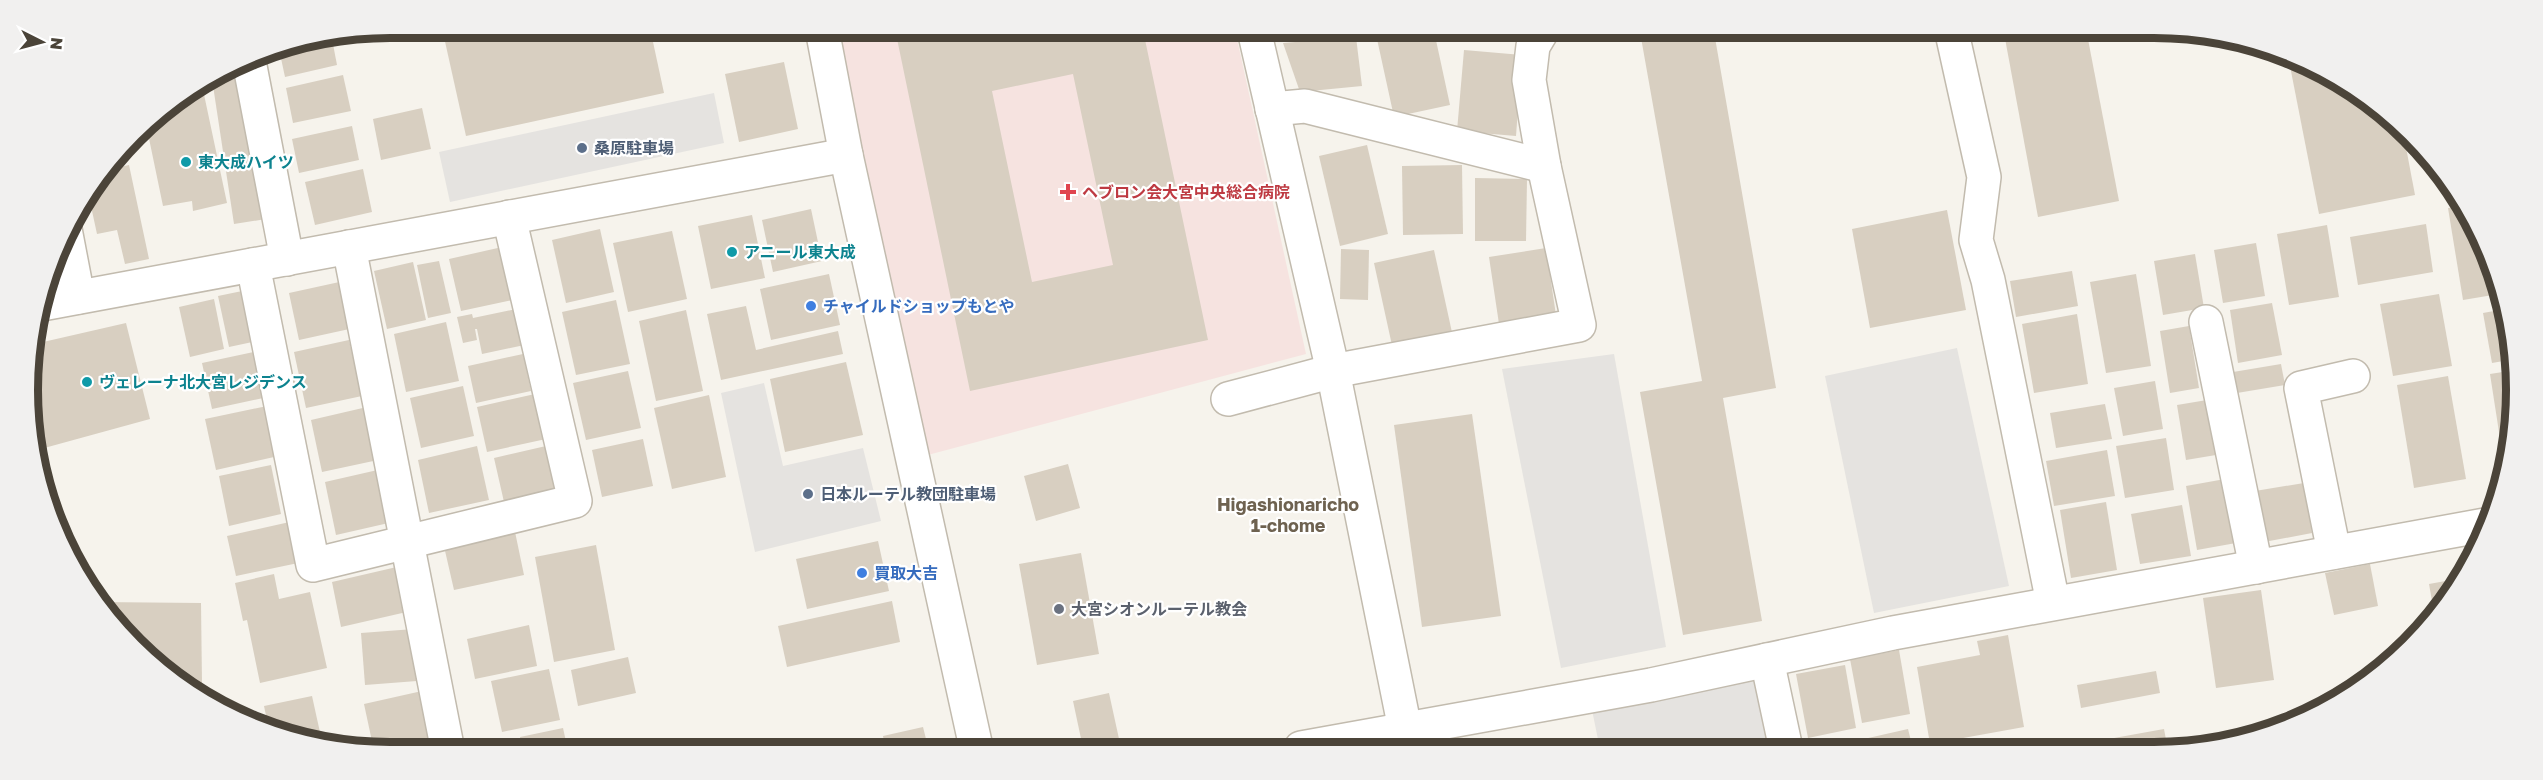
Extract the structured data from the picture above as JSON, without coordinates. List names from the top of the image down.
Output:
{
  "districts": ["Higashionaricho 1-chome"],
  "places": {
    "other": [
      "桑原駐車場",
      "東大成ハイツ",
      "アニール東大成",
      "チャイルドショップもとや",
      "ヴェレーナ北大宮レジデンス",
      "日本ルーテル教団駐車場",
      "買取大吉",
      "大宮シオンルーテル教会"
    ],
    "health": ["ヘブロン会大宮中央総合病院"]
  },
  "north": "right"
}
